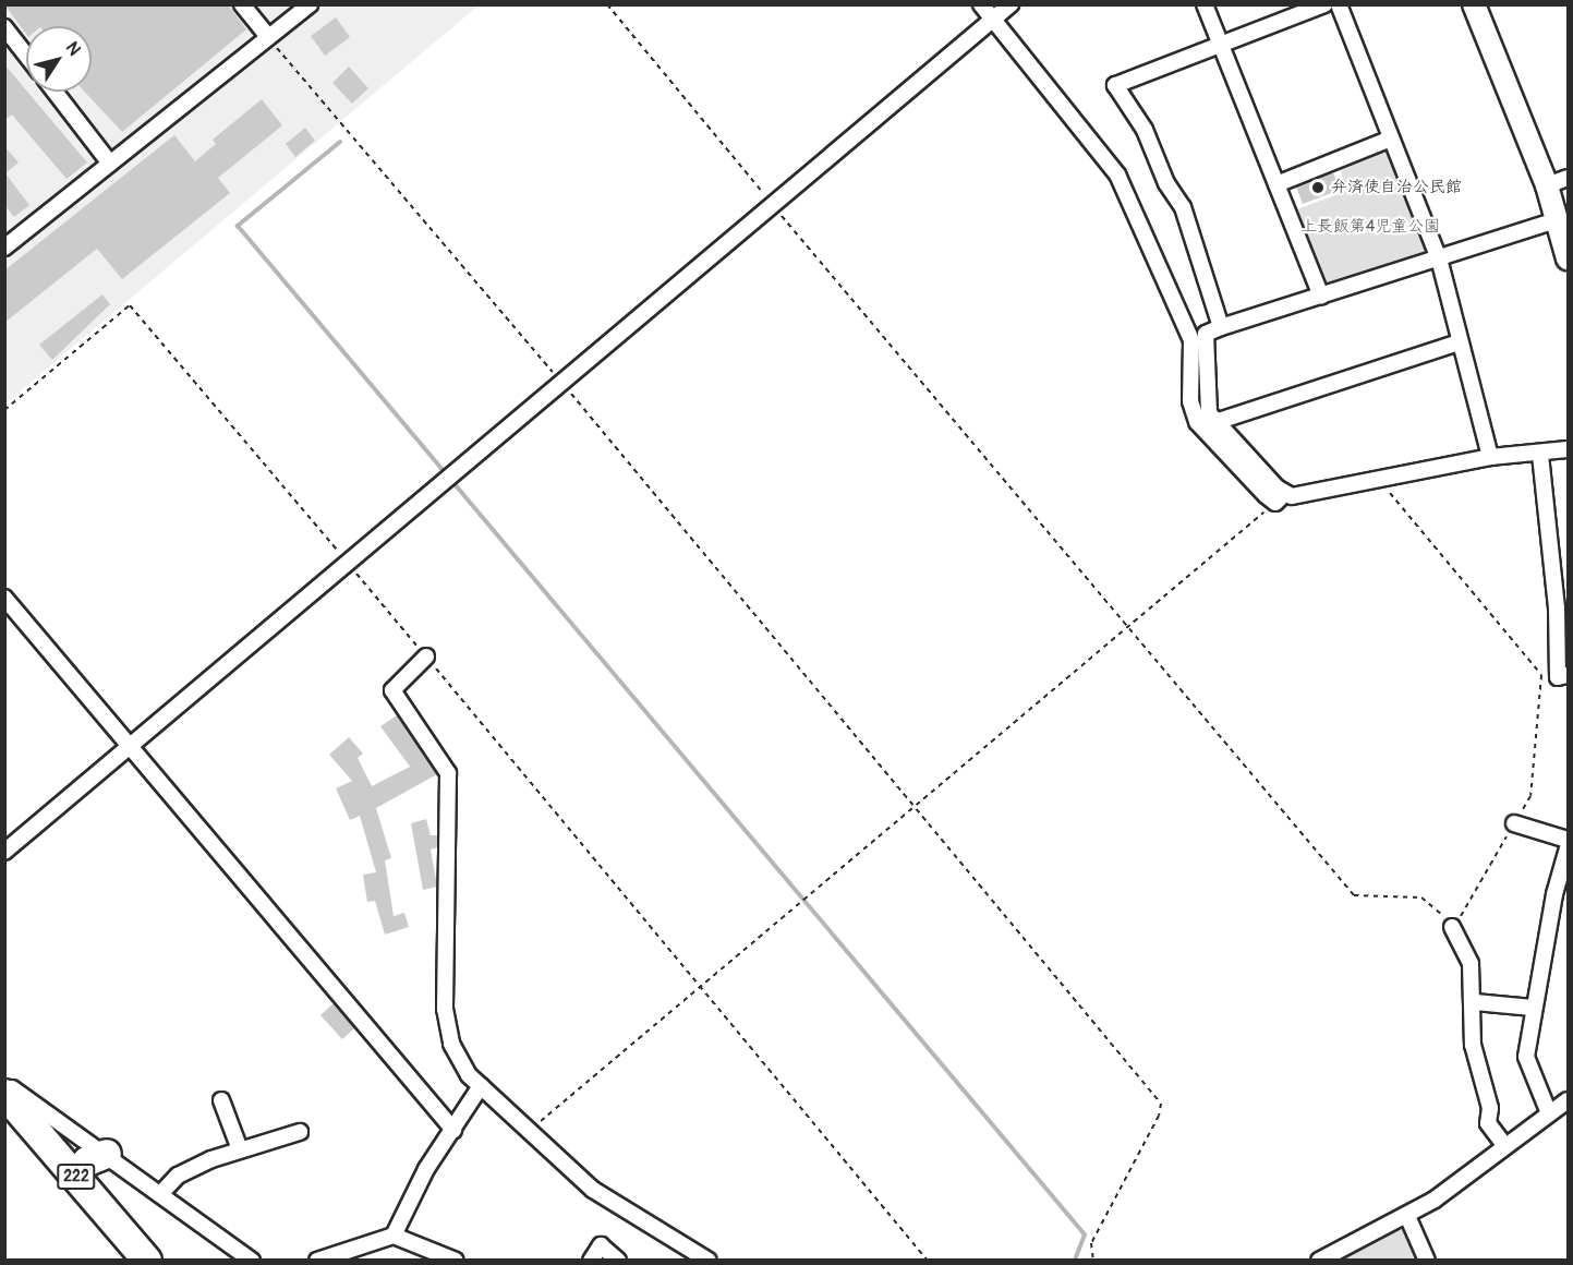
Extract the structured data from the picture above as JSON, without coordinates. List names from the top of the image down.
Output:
{
  "streets": {
    "highway": ["222"]
  },
  "parks": ["上長飯第4児童公園"],
  "places": ["弁済使自治公民館"],
  "north": "top right"
}
